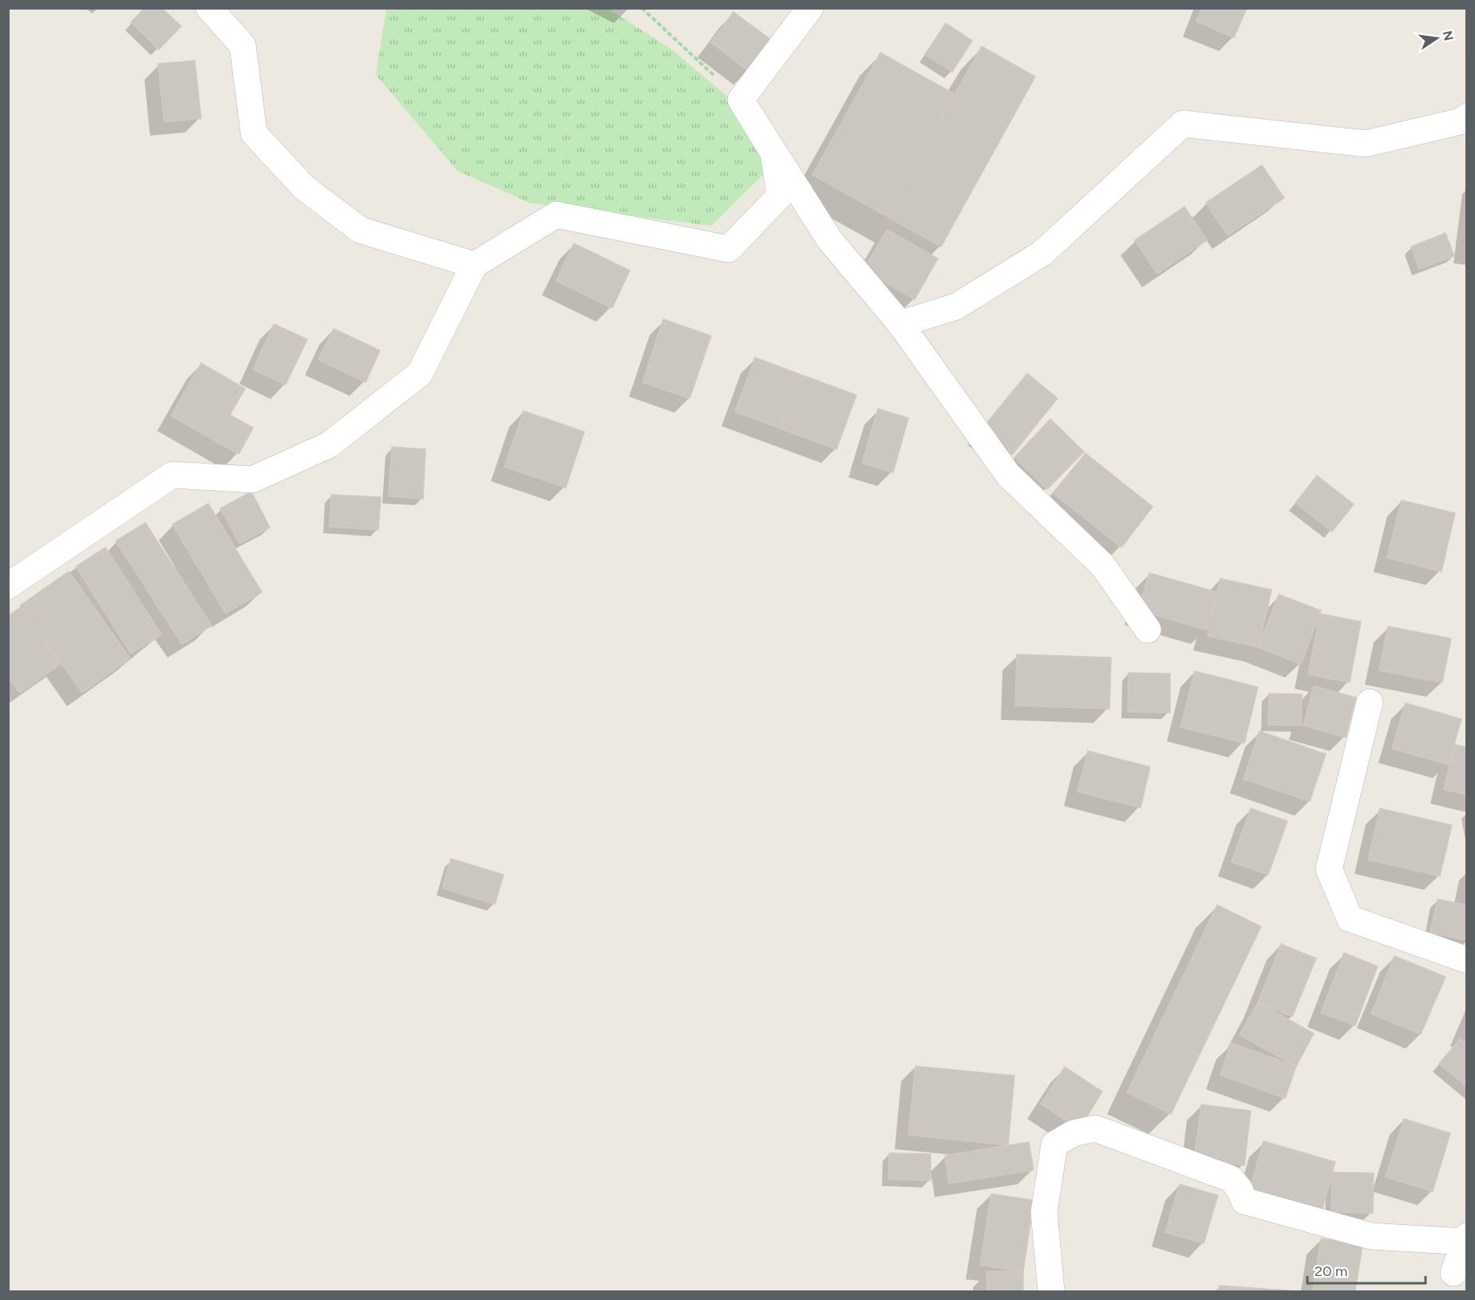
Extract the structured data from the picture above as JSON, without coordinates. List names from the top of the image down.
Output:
{
  "scale_bar": "20 m",
  "north": "right"
}
